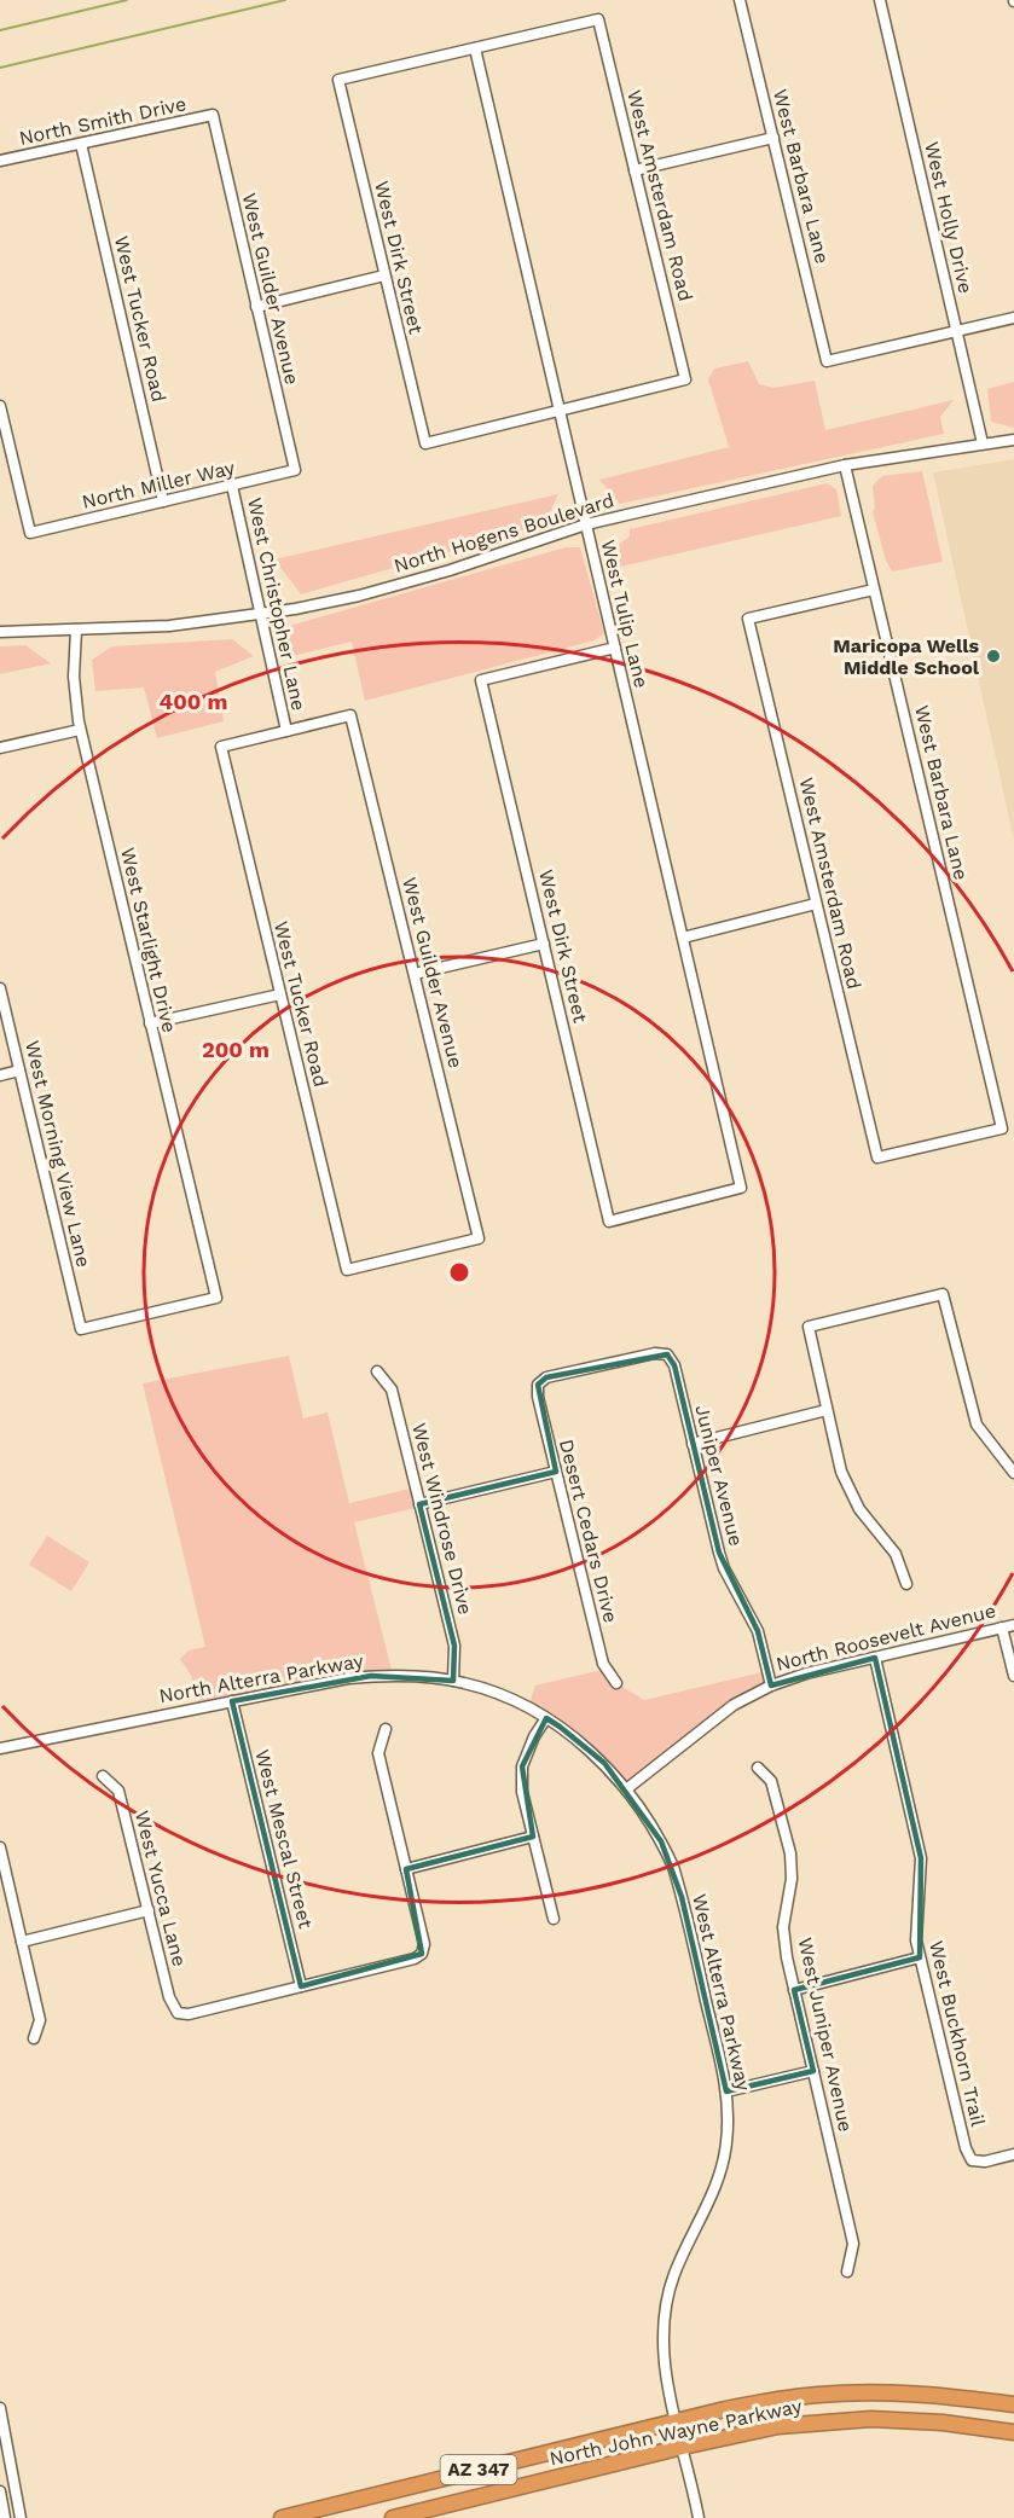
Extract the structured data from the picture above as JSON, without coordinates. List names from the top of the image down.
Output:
{
  "streets": {
    "highway": ["North John Wayne Parkway", "AZ 347"],
    "street": [
      "North Smith Drive",
      "West Barbara Lane",
      "West Amsterdam Road",
      "West Holly Drive",
      "West Dirk Street",
      "West Guilder Avenue",
      "West Tucker Road",
      "North Miller Way",
      "North Hogens Boulevard",
      "West Christopher Lane",
      "West Tulip Lane",
      "West Starlight Drive",
      "West Morning View Lane",
      "Juniper Avenue",
      "West Windrose Drive",
      "Desert Cedars Drive",
      "North Roosevelt Avenue",
      "North Alterra Parkway",
      "West Mescal Street",
      "West Yucca Lane",
      "West Alterra Parkway",
      "West Buckhorn Trail",
      "West Juniper Avenue"
    ]
  },
  "crossings": [
    ["North Smith Drive", "West Guilder Avenue"],
    ["North Smith Drive", "West Tucker Road"],
    ["West Barbara Lane", "West Amsterdam Road"],
    ["West Barbara Lane", "West Holly Drive"],
    ["West Barbara Lane", "North Hogens Boulevard"],
    ["West Amsterdam Road", "West Dirk Street"],
    ["West Amsterdam Road", "West Tulip Lane"],
    ["West Holly Drive", "North Hogens Boulevard"],
    ["West Dirk Street", "West Tulip Lane"],
    ["West Guilder Avenue", "West Tucker Road"],
    ["West Guilder Avenue", "North Miller Way"],
    ["West Guilder Avenue", "West Christopher Lane"],
    ["West Tucker Road", "North Miller Way"],
    ["West Tucker Road", "West Christopher Lane"],
    ["North Miller Way", "West Christopher Lane"],
    ["North Hogens Boulevard", "West Christopher Lane"],
    ["North Hogens Boulevard", "West Tulip Lane"],
    ["North Hogens Boulevard", "West Starlight Drive"],
    ["West Starlight Drive", "West Morning View Lane"],
    ["Juniper Avenue", "Desert Cedars Drive"],
    ["Juniper Avenue", "North Roosevelt Avenue"],
    ["West Windrose Drive", "North Alterra Parkway"],
    ["North Roosevelt Avenue", "North Alterra Parkway"],
    ["North Roosevelt Avenue", "West Alterra Parkway"],
    ["North Roosevelt Avenue", "West Buckhorn Trail"],
    ["North Alterra Parkway", "West Mescal Street"],
    ["North Alterra Parkway", "West Alterra Parkway"],
    ["West Mescal Street", "West Yucca Lane"],
    ["West Alterra Parkway", "North John Wayne Parkway"]
  ],
  "places": ["Maricopa Wells Middle School"],
  "rings": ["400 m", "200 m"]
}
